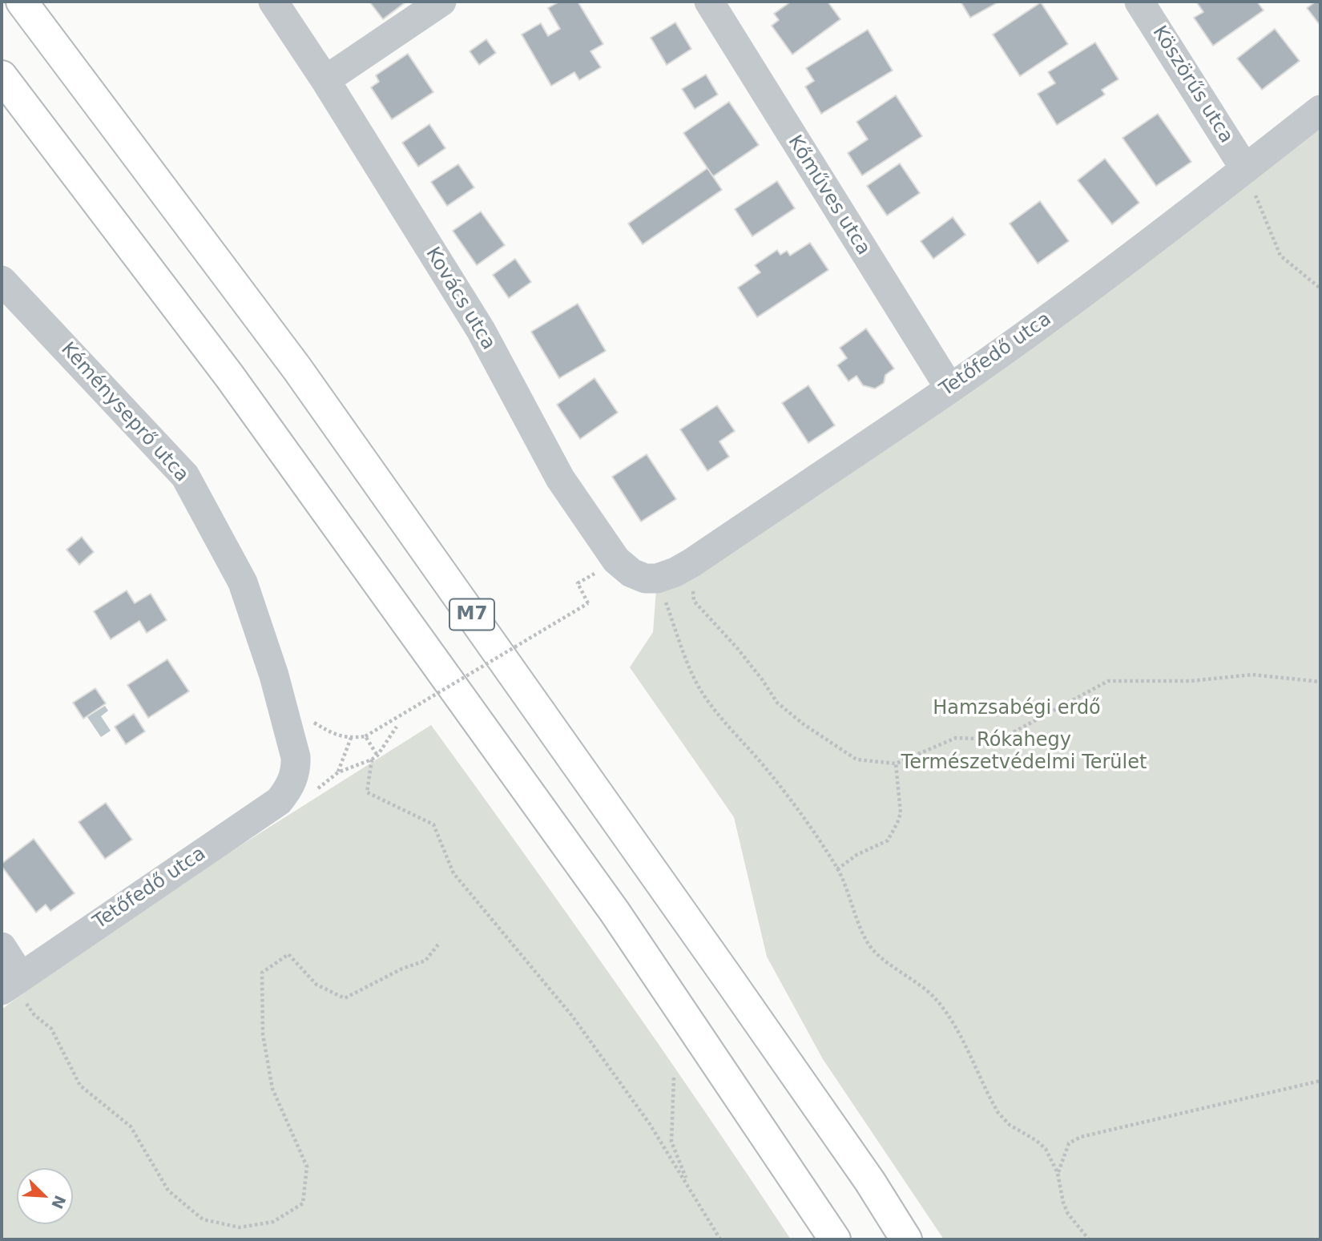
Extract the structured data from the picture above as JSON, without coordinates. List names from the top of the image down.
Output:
{
  "streets": {
    "highway": ["M7"],
    "street": [
      "Köszörűs utca",
      "Kőműves utca",
      "Kovács utca",
      "Tetőfedő utca",
      "Kéményseprő utca"
    ]
  },
  "crossings": [
    ["Köszörűs utca", "Tetőfedő utca"],
    ["Kőműves utca", "Tetőfedő utca"],
    ["Kovács utca", "Tetőfedő utca"],
    ["Tetőfedő utca", "Kéményseprő utca"]
  ],
  "parks": ["Hamzsabégi erdő", "Rókahegy Természetvédelmi Terület"],
  "north": "bottom right"
}
